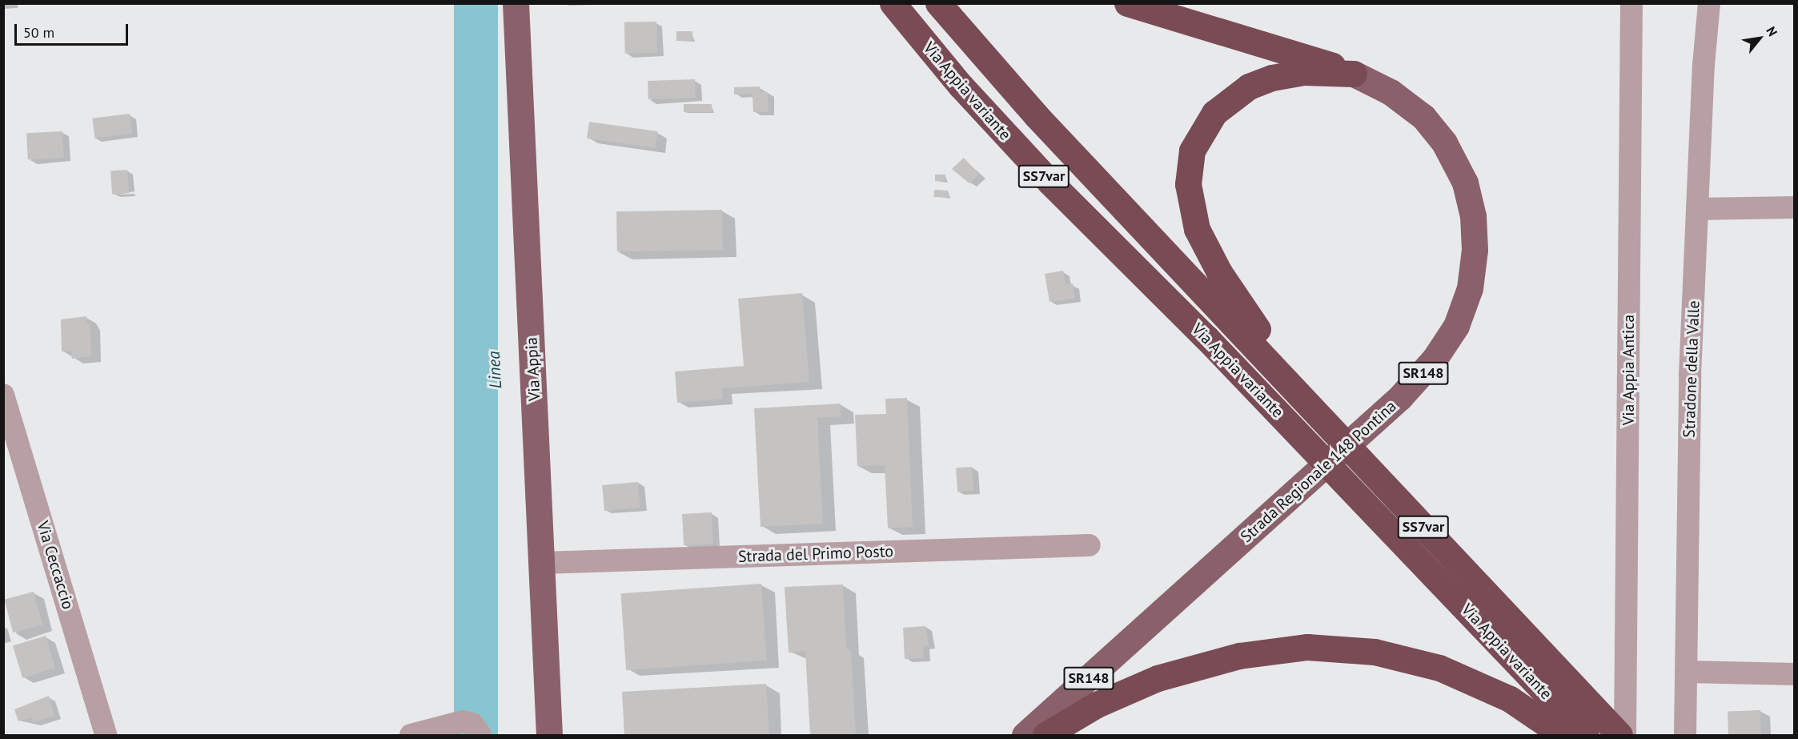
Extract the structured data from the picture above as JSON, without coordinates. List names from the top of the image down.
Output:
{
  "streets": {
    "highway": ["Via Appia variante", "SS7var"],
    "main road": ["Via Appia", "SR148", "Strada Regionale 148 Pontina"],
    "street": [
      "Stradone della Valle",
      "Via Appia Antica",
      "Strada del Primo Posto",
      "Via Ceccaccio"
    ]
  },
  "crossings": [
    ["Via Appia", "Strada del Primo Posto"]
  ],
  "water": ["Linea"],
  "scale_bar": "50 m",
  "north": "top right"
}
